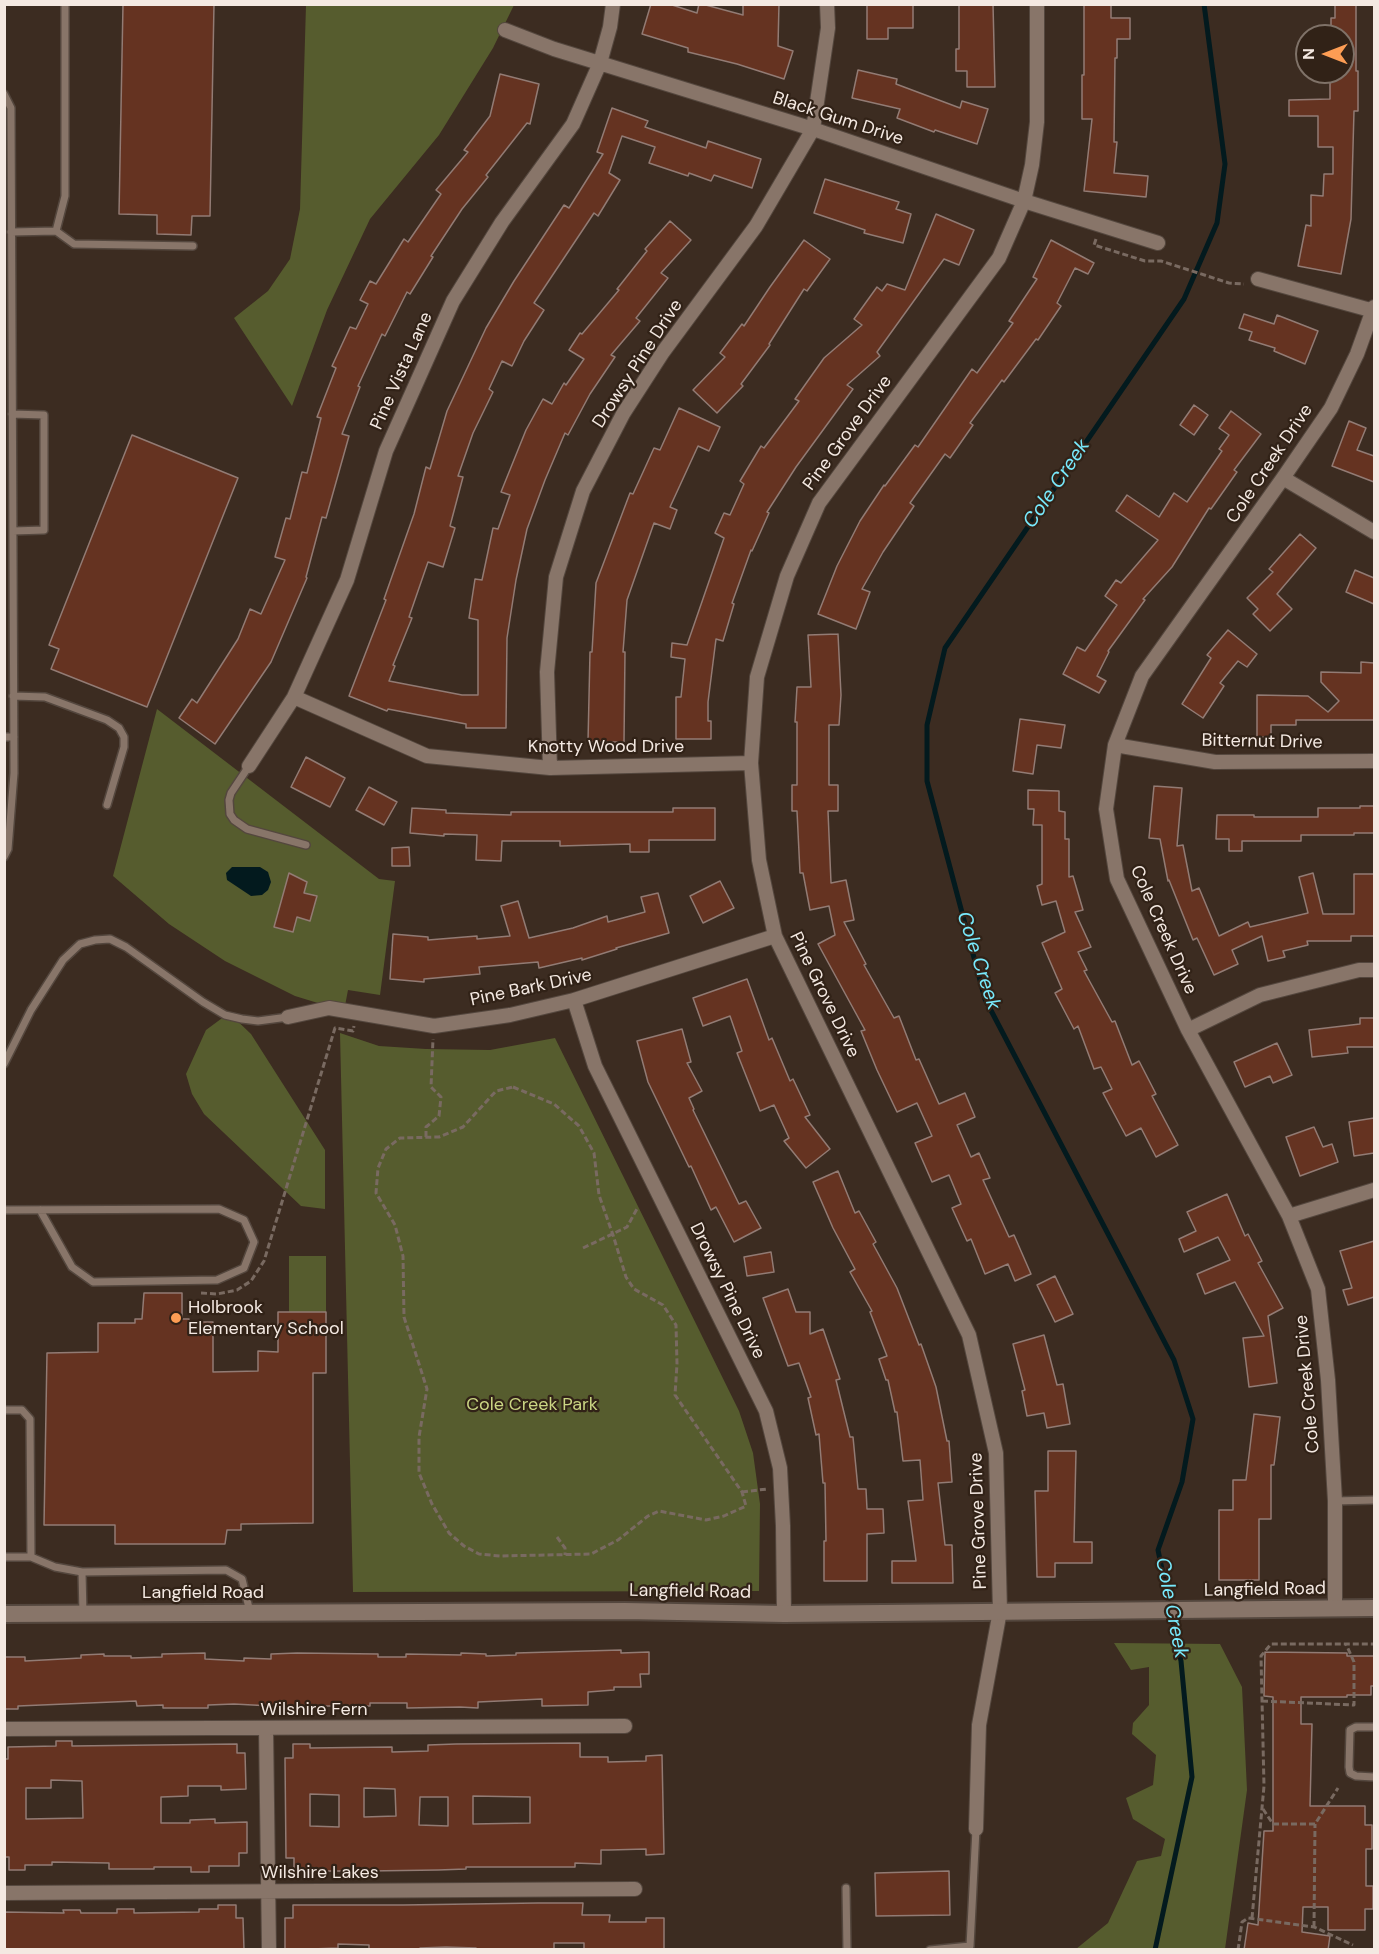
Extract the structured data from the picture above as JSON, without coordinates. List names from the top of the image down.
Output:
{
  "streets": {
    "street": [
      "Black Gum Drive",
      "Drowsy Pine Drive",
      "Pine Vista Lane",
      "Pine Grove Drive",
      "Cole Creek Drive",
      "Bitternut Drive",
      "Knotty Wood Drive",
      "Pine Bark Drive",
      "Langfield Road",
      "Wilshire Fern",
      "Wilshire Lakes"
    ]
  },
  "crossings": [
    ["Black Gum Drive", "Drowsy Pine Drive"],
    ["Black Gum Drive", "Pine Vista Lane"],
    ["Black Gum Drive", "Pine Grove Drive"],
    ["Drowsy Pine Drive", "Knotty Wood Drive"],
    ["Drowsy Pine Drive", "Pine Bark Drive"],
    ["Drowsy Pine Drive", "Langfield Road"],
    ["Pine Vista Lane", "Knotty Wood Drive"],
    ["Pine Grove Drive", "Knotty Wood Drive"],
    ["Pine Grove Drive", "Pine Bark Drive"],
    ["Pine Grove Drive", "Langfield Road"],
    ["Cole Creek Drive", "Bitternut Drive"],
    ["Cole Creek Drive", "Langfield Road"]
  ],
  "water": ["Cole Creek"],
  "parks": ["Cole Creek Park"],
  "places": ["Holbrook Elementary School"],
  "north": "left"
}
